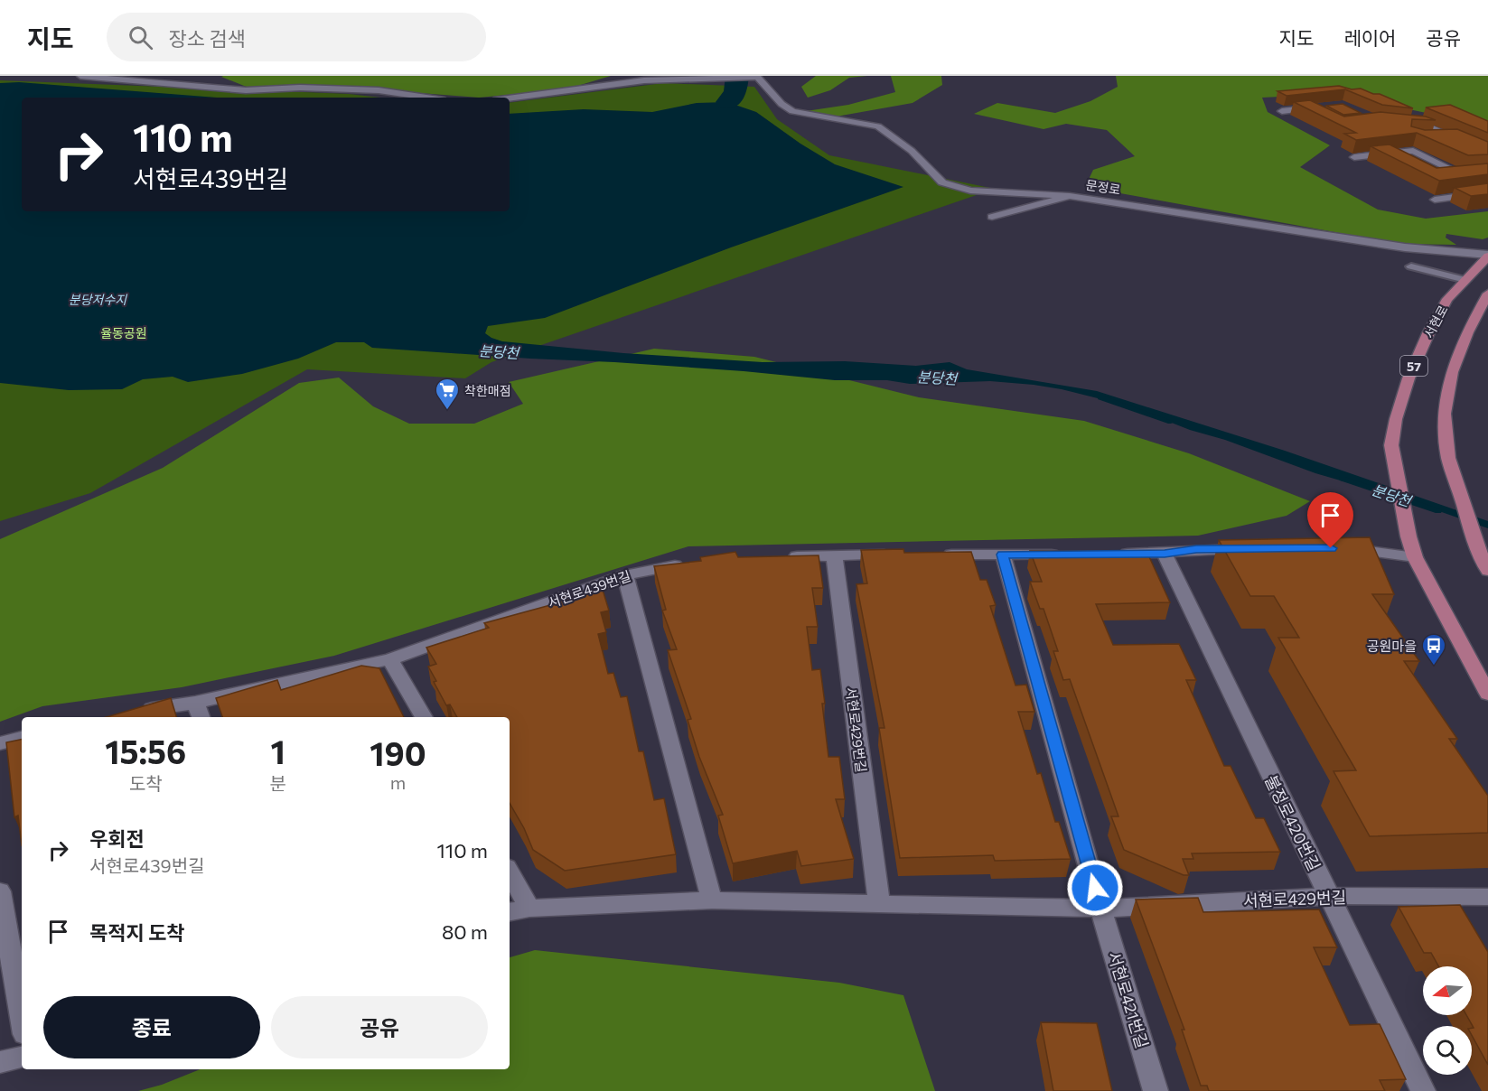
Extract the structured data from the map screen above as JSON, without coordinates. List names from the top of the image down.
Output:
{
  "streets": {
    "main road": ["서현로", "57"],
    "street": [
      "문정로",
      "서현로439번길",
      "서현로429번길",
      "불정로420번길",
      "서현로421번길"
    ]
  },
  "crossings": [
    ["문정로", "서현로"],
    ["서현로", "57"],
    ["서현로429번길", "불정로420번길"],
    ["서현로429번길", "서현로421번길"]
  ],
  "water": ["분당저수지", "분당천"],
  "parks": ["율동공원"],
  "places": {
    "supermarket": ["착한매점"],
    "bus stop": ["공원마을"]
  },
  "north": "left",
  "page": {
    "header": "지도",
    "search": "장소 검색",
    "nav": ["지도", "레이어", "공유"],
    "turn": ["110 m", "서현로439번길"],
    "eta": [
      "15:56",
      "도착",
      "1",
      "분",
      "190",
      "m"
    ],
    "list": [
      {
        "name": "우회전",
        "note": "서현로439번길",
        "value": "110 m"
      },
      {
        "name": "목적지 도착",
        "value": "80 m"
      }
    ],
    "buttons": ["종료", "공유"]
  }
}
